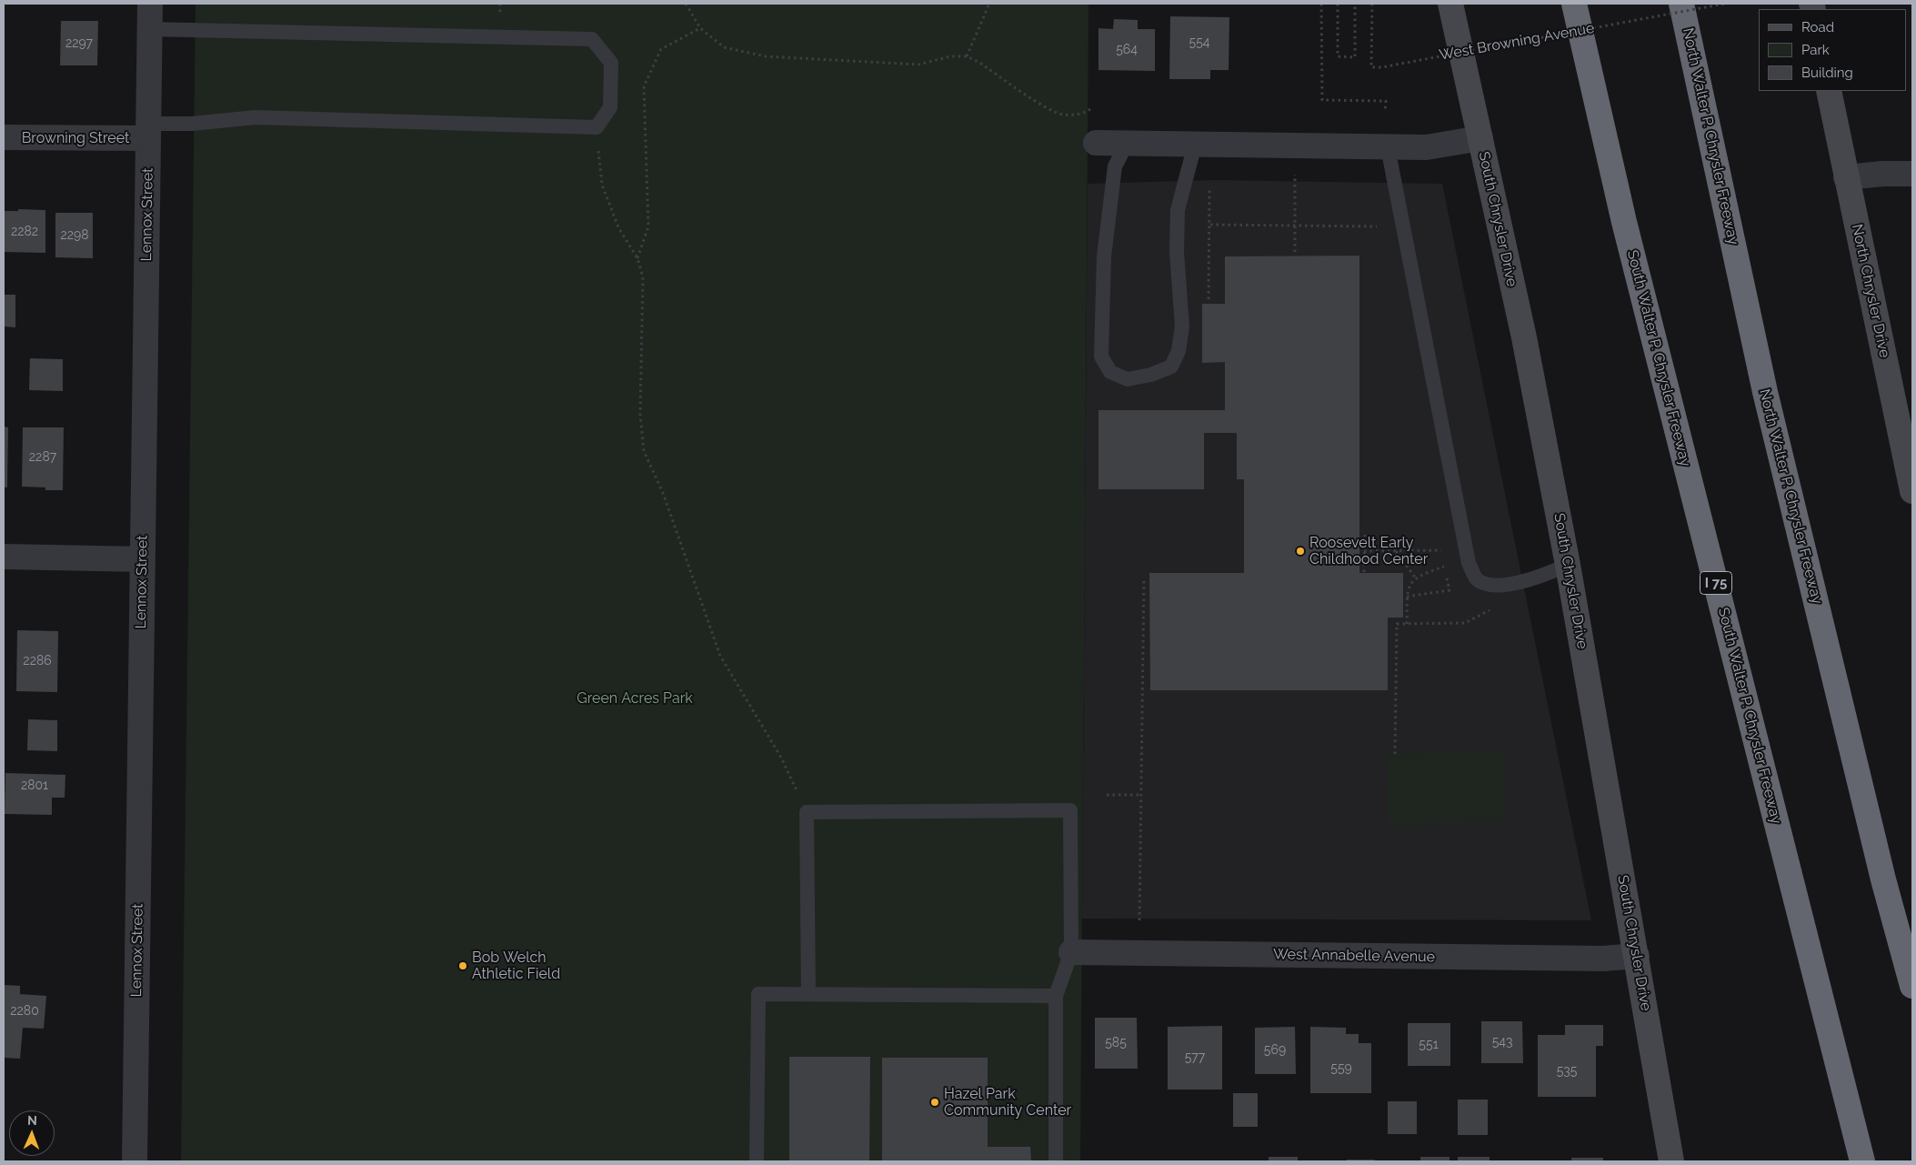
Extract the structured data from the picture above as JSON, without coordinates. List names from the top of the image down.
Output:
{
  "streets": {
    "highway": ["North Walter P. Chrysler Freeway", "South Walter P. Chrysler Freeway", "I 75"],
    "main road": ["South Chrysler Drive", "North Chrysler Drive"],
    "street": ["Browning Street", "Lennox Street", "West Annabelle Avenue"],
    "path": ["West Browning Avenue"]
  },
  "crossings": [
    ["Browning Street", "Lennox Street"],
    ["South Chrysler Drive", "West Annabelle Avenue"]
  ],
  "parks": ["Green Acres Park"],
  "places": ["Roosevelt Early Childhood Center", "Bob Welch Athletic Field", "Hazel Park Community Center"],
  "house_numbers": [
    "554",
    "2297",
    "564",
    "2282",
    "2298",
    "2287",
    "2286",
    "2801",
    "2280",
    "543",
    "585",
    "551",
    "569",
    "577",
    "559",
    "535"
  ],
  "legend": ["Road", "Park", "Building"],
  "north": "top"
}
